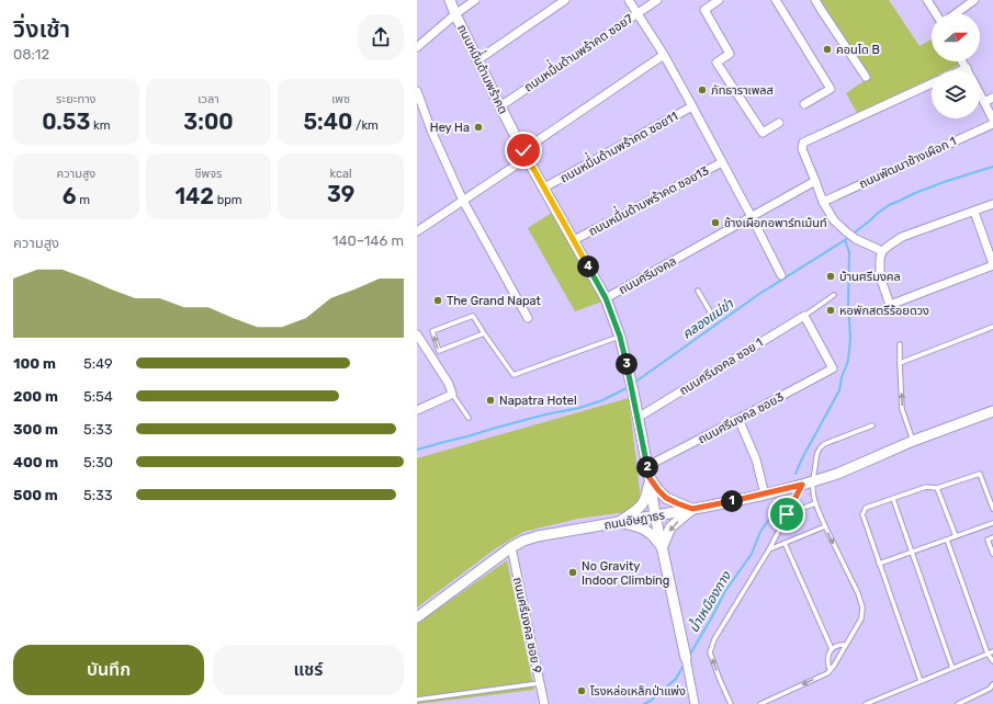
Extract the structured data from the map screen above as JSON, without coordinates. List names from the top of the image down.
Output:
{
  "streets": {
    "street": [
      "ถนนหมื่่นด้ามพร้าคต ซอย7",
      "ถนนหมื่่นด้ามพร้าคต",
      "ถนนหมื่่นด้ามพร้าคต ซอย11",
      "ถนนพัฒนาช้างเผือก 1",
      "ถนนหมื่่นด้ามพร้าคต ซอย13",
      "ถนนศรีมงคล",
      "ถนนศรีมงคล ซอย 1",
      "ถนนศรีมงคล ซอย3",
      "ถนนอัษฎาธร",
      "ถนนศรีมงคล ซอย 9"
    ]
  },
  "crossings": [
    ["ถนนหมื่่นด้ามพร้าคต ซอย7", "ถนนหมื่่นด้ามพร้าคต"],
    ["ถนนหมื่่นด้ามพร้าคต", "ถนนหมื่่นด้ามพร้าคต ซอย11"],
    ["ถนนหมื่่นด้ามพร้าคต", "ถนนหมื่่นด้ามพร้าคต ซอย13"],
    ["ถนนหมื่่นด้ามพร้าคต", "ถนนศรีมงคล"],
    ["ถนนศรีมงคล", "ถนนศรีมงคล ซอย 1"],
    ["ถนนศรีมงคล", "ถนนศรีมงคล ซอย3"],
    ["ถนนศรีมงคล", "ถนนอัษฎาธร"],
    ["ถนนศรีมงคล ซอย 1", "ถนนศรีมงคล ซอย3"],
    ["ถนนอัษฎาธร", "ถนนศรีมงคล ซอย 9"]
  ],
  "water": ["คลองแม่ข่า", "น้ำเหมืองกาง"],
  "places": [
    "คอนโด B",
    "ภัทธาราเพลส",
    "Hey Ha",
    "ช้างเผือกอพาร์ทเม้นท์",
    "บ้านศรีมงคล",
    "The Grand Napat",
    "หอพักสตรีร้อยดวง",
    "Napatra Hotel",
    "No Gravity Indoor Climbing",
    "โรงหล่อเหล็กป่าแพ่ง"
  ],
  "north": "right",
  "page": {
    "heading": ["วิ่งเช้า", "08:12"],
    "stats": [
      ["ระยะทาง", "0.53 km"],
      ["เวลา", "3:00"],
      ["เพซ", "5:40 /km"],
      ["ความสูง", "6 m"],
      ["ชีพจร", "142 bpm"],
      ["kcal", "39"]
    ],
    "chart": ["ความสูง", "140–146 m"],
    "pins": [
      "4",
      "3",
      "2",
      "1"
    ],
    "list": [
      {
        "name": "100 m",
        "note": "5:49"
      },
      {
        "name": "200 m",
        "note": "5:54"
      },
      {
        "name": "300 m",
        "note": "5:33"
      },
      {
        "name": "400 m",
        "note": "5:30"
      },
      {
        "name": "500 m",
        "note": "5:33"
      }
    ],
    "buttons": ["บันทึก", "แชร์"]
  }
}
